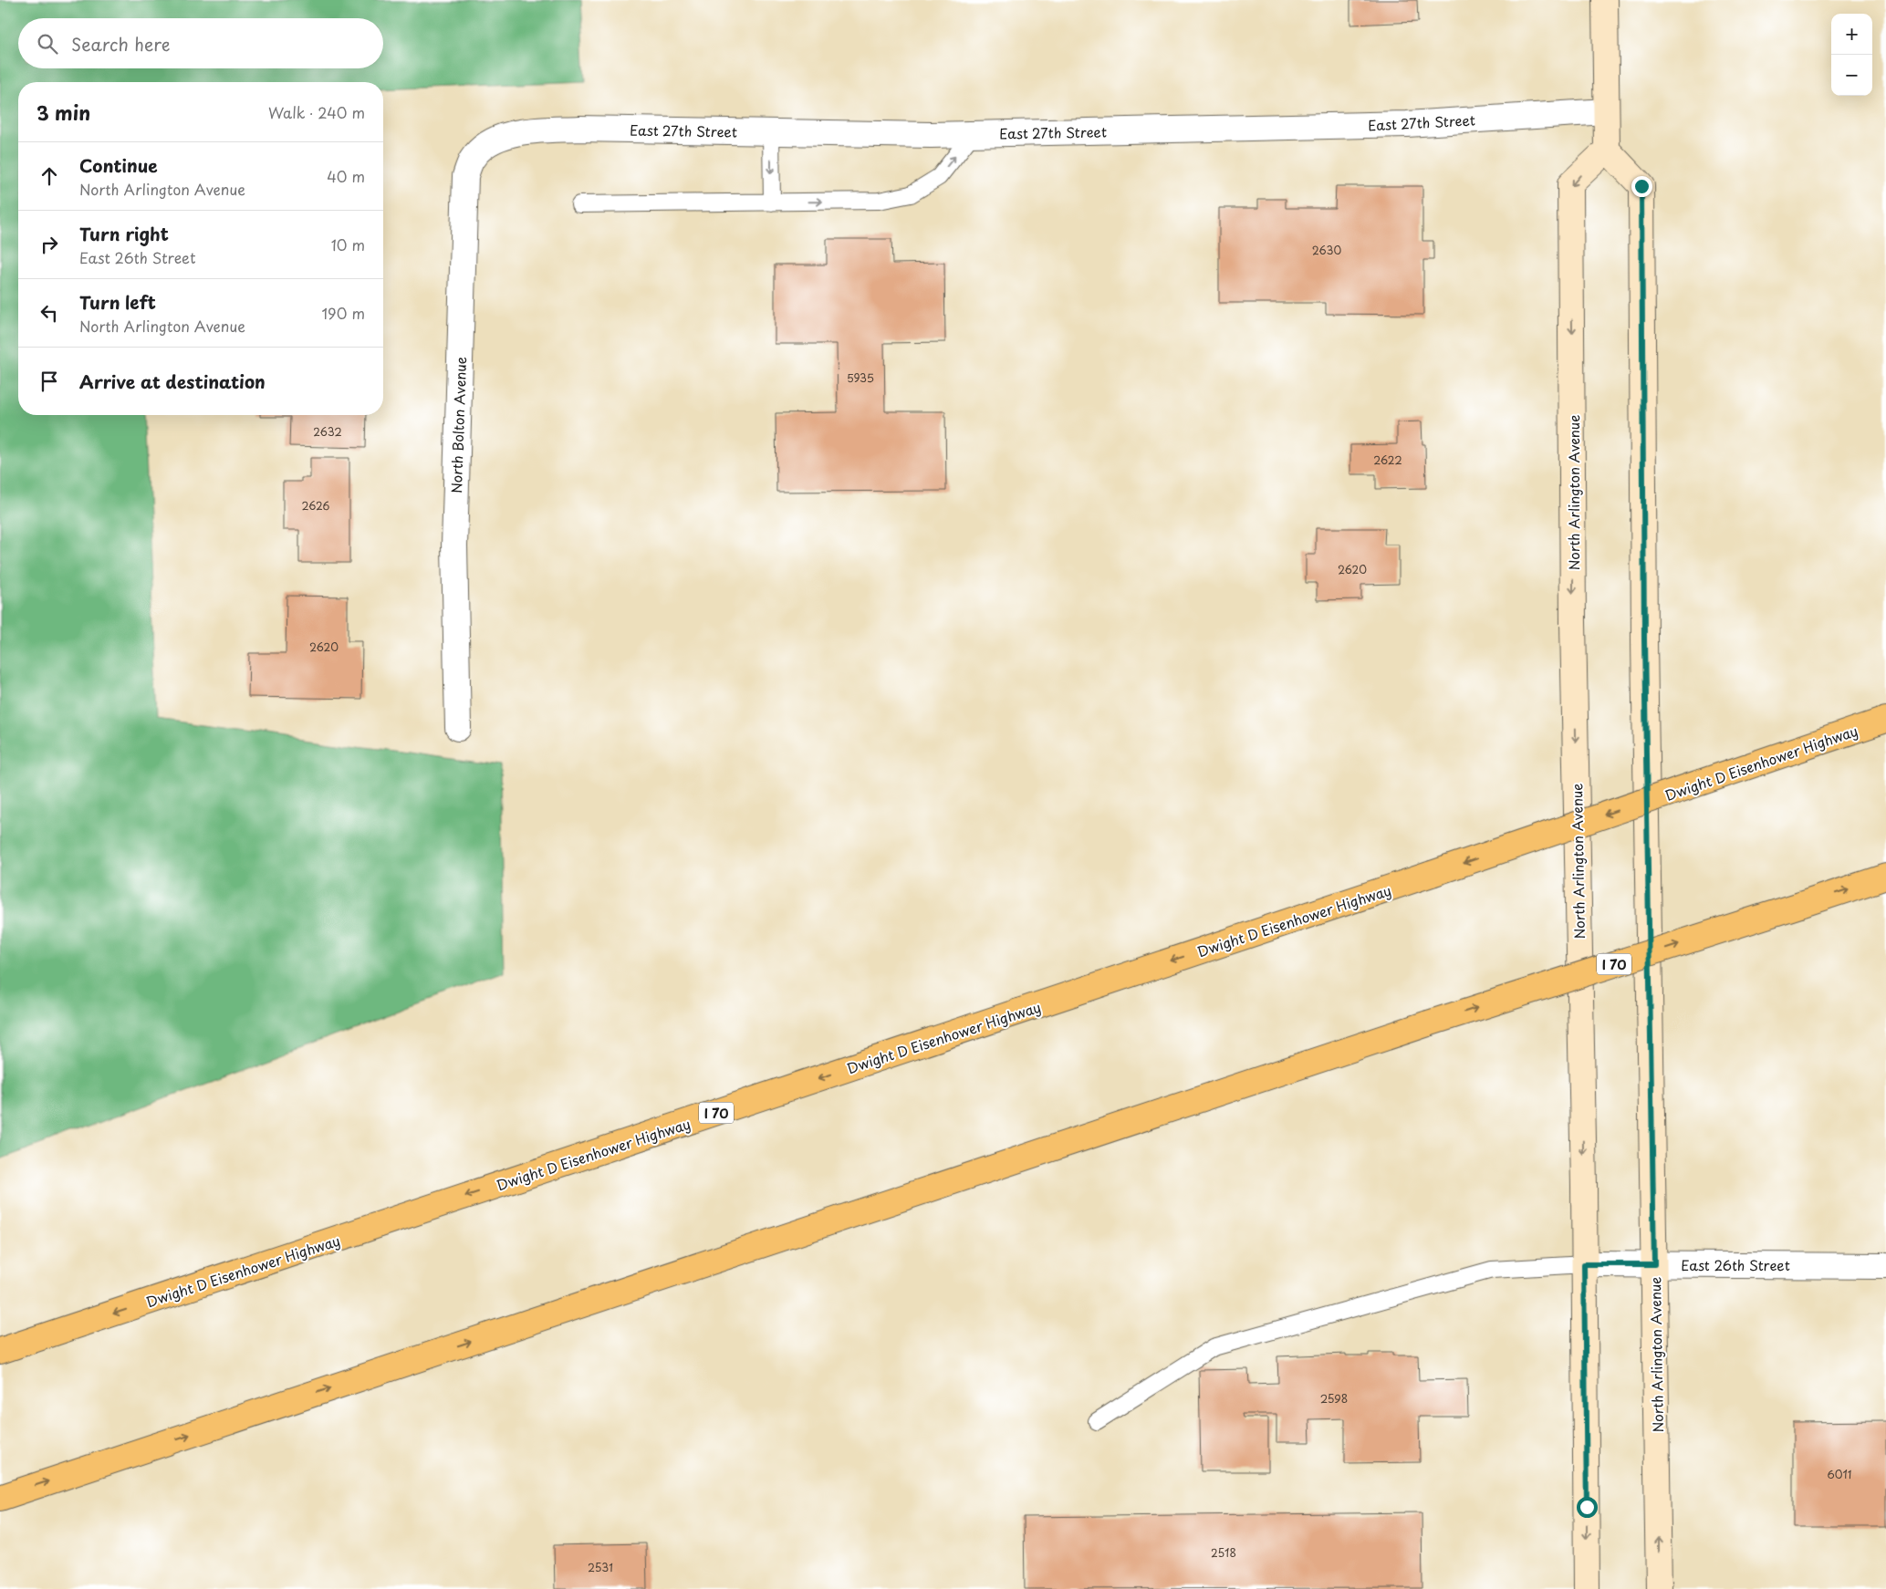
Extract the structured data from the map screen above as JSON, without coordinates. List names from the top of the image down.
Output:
{
  "streets": {
    "highway": ["Dwight D Eisenhower Highway", "I 70"],
    "main road": ["North Arlington Avenue"],
    "street": ["East 27th Street", "North Bolton Avenue", "East 26th Street"]
  },
  "crossings": [
    ["East 27th Street", "North Bolton Avenue"],
    ["North Arlington Avenue", "East 26th Street"]
  ],
  "house_numbers": [
    "2630",
    "5935",
    "2632",
    "2622",
    "2626",
    "2620",
    "2620",
    "2598",
    "6011",
    "2518",
    "2531"
  ],
  "page": {
    "map_buttons": ["+", "−"],
    "search": "Search here",
    "heading": ["3 min", "Walk · 240 m"],
    "list": [
      ["Continue", "North Arlington Avenue", "40 m"],
      ["Turn right", "East 26th Street", "10 m"],
      ["Turn left", "North Arlington Avenue", "190 m"],
      "Arrive at destination"
    ]
  }
}
